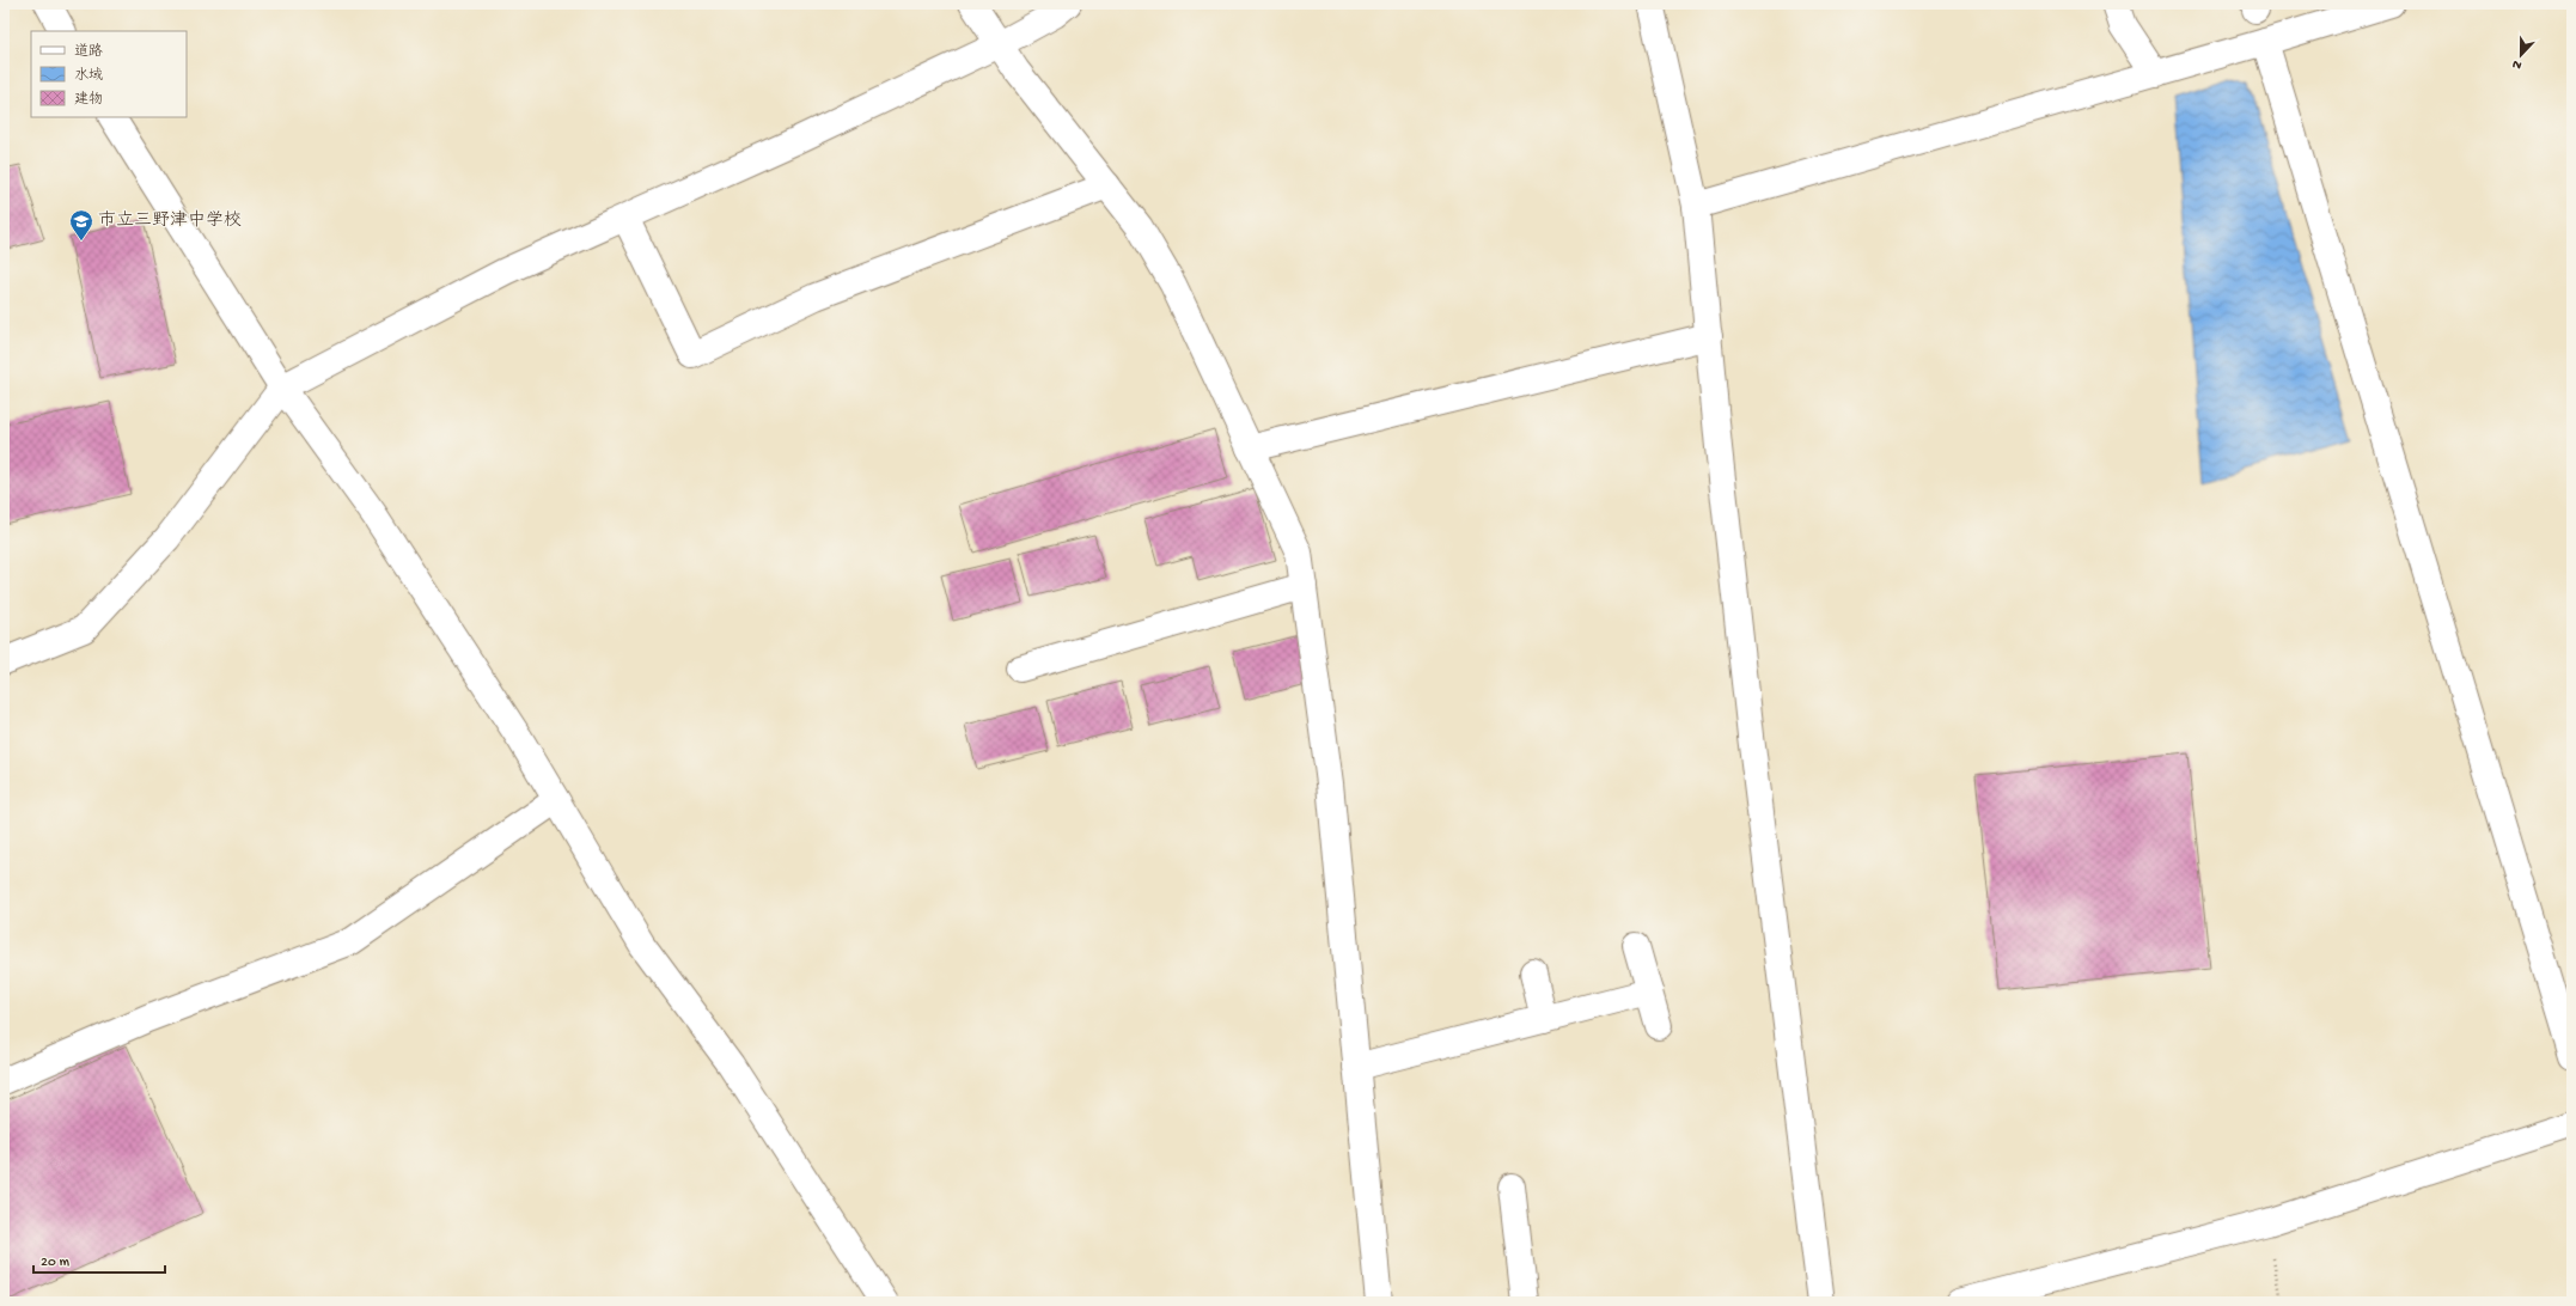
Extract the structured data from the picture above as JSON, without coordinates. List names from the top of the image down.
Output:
{
  "places": {
    "school or university": ["市立三野津中学校"]
  },
  "legend": ["道路", "水域", "建物"],
  "scale_bar": "20 m",
  "north": "bottom"
}
